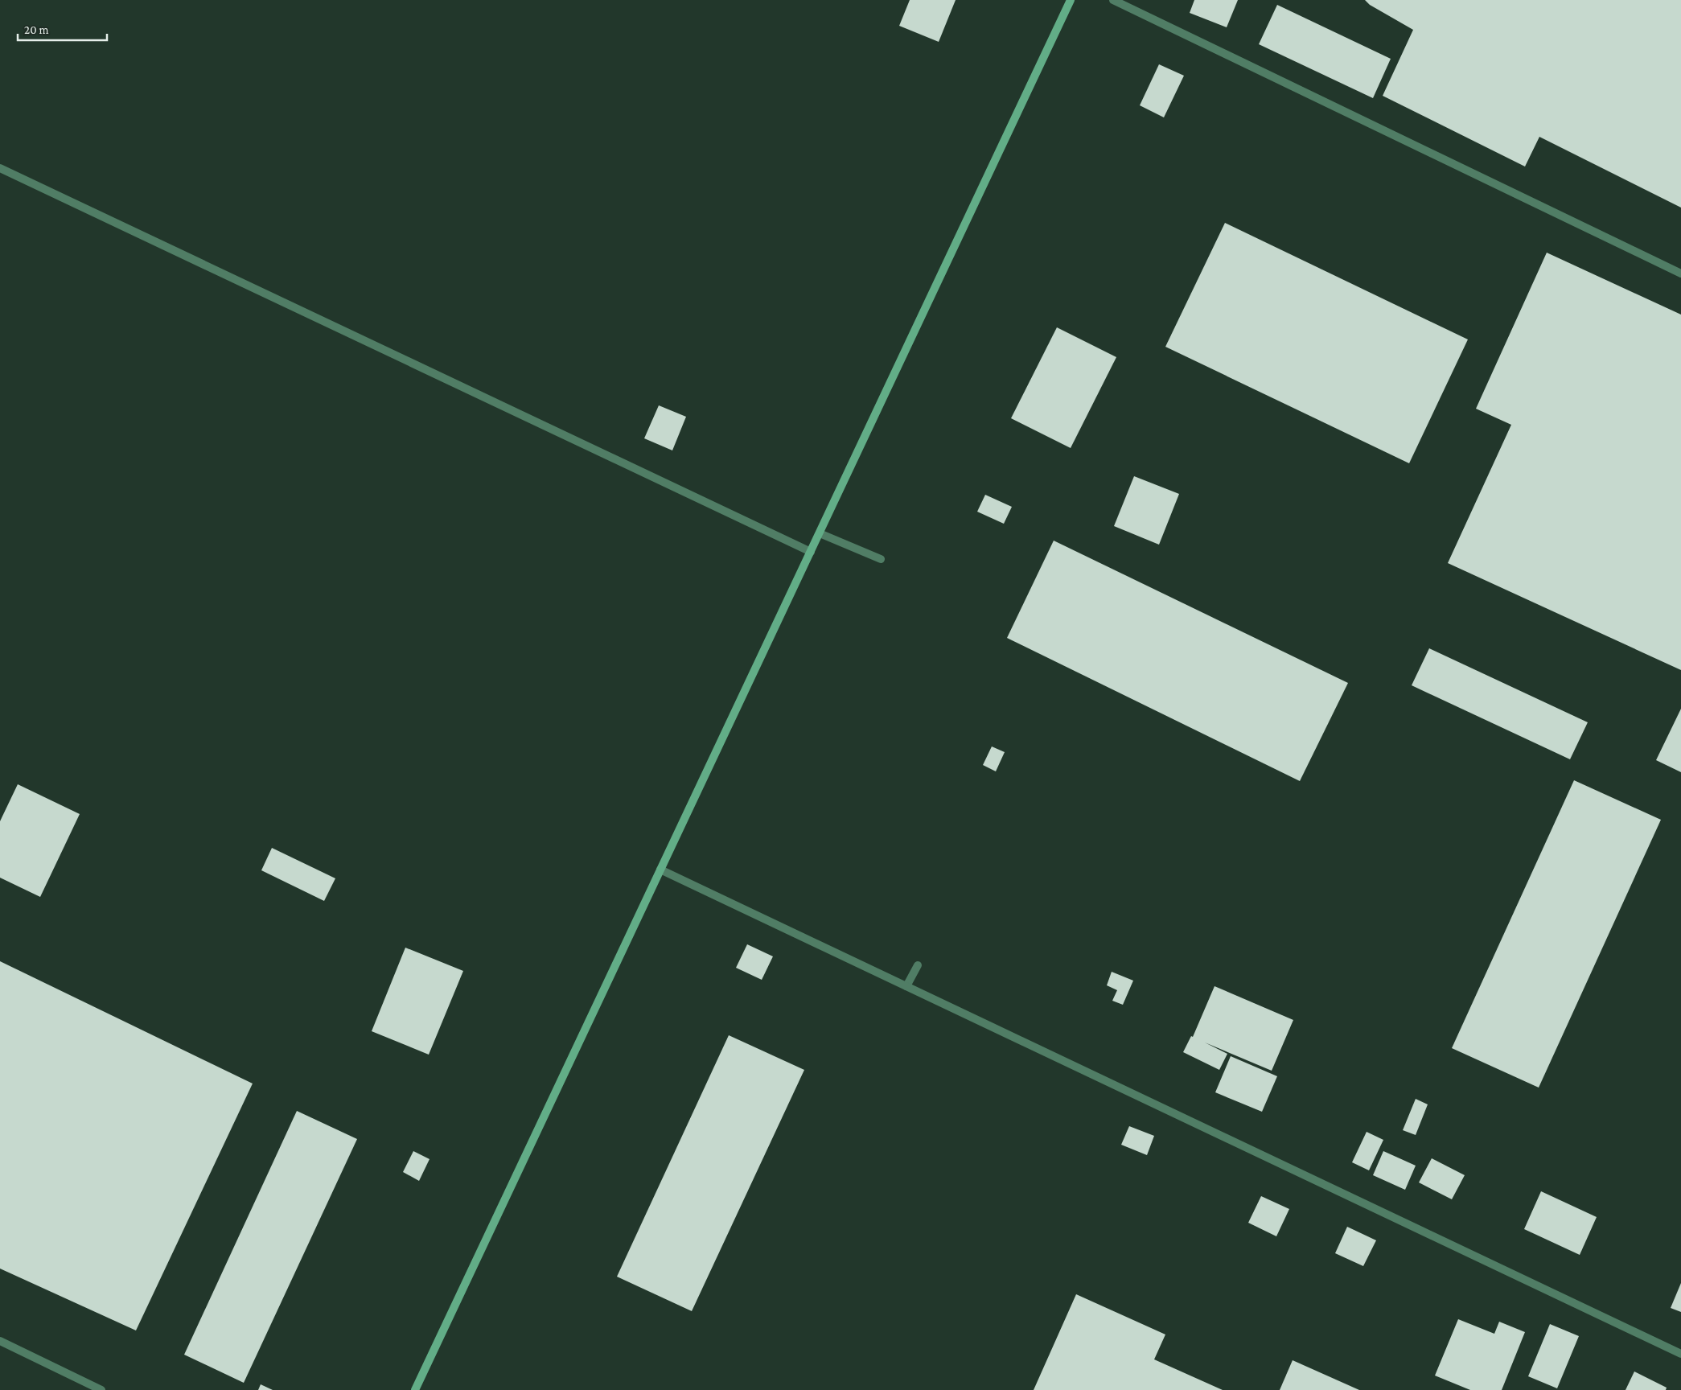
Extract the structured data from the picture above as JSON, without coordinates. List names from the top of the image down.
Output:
{
  "scale_bar": "20 m"
}
